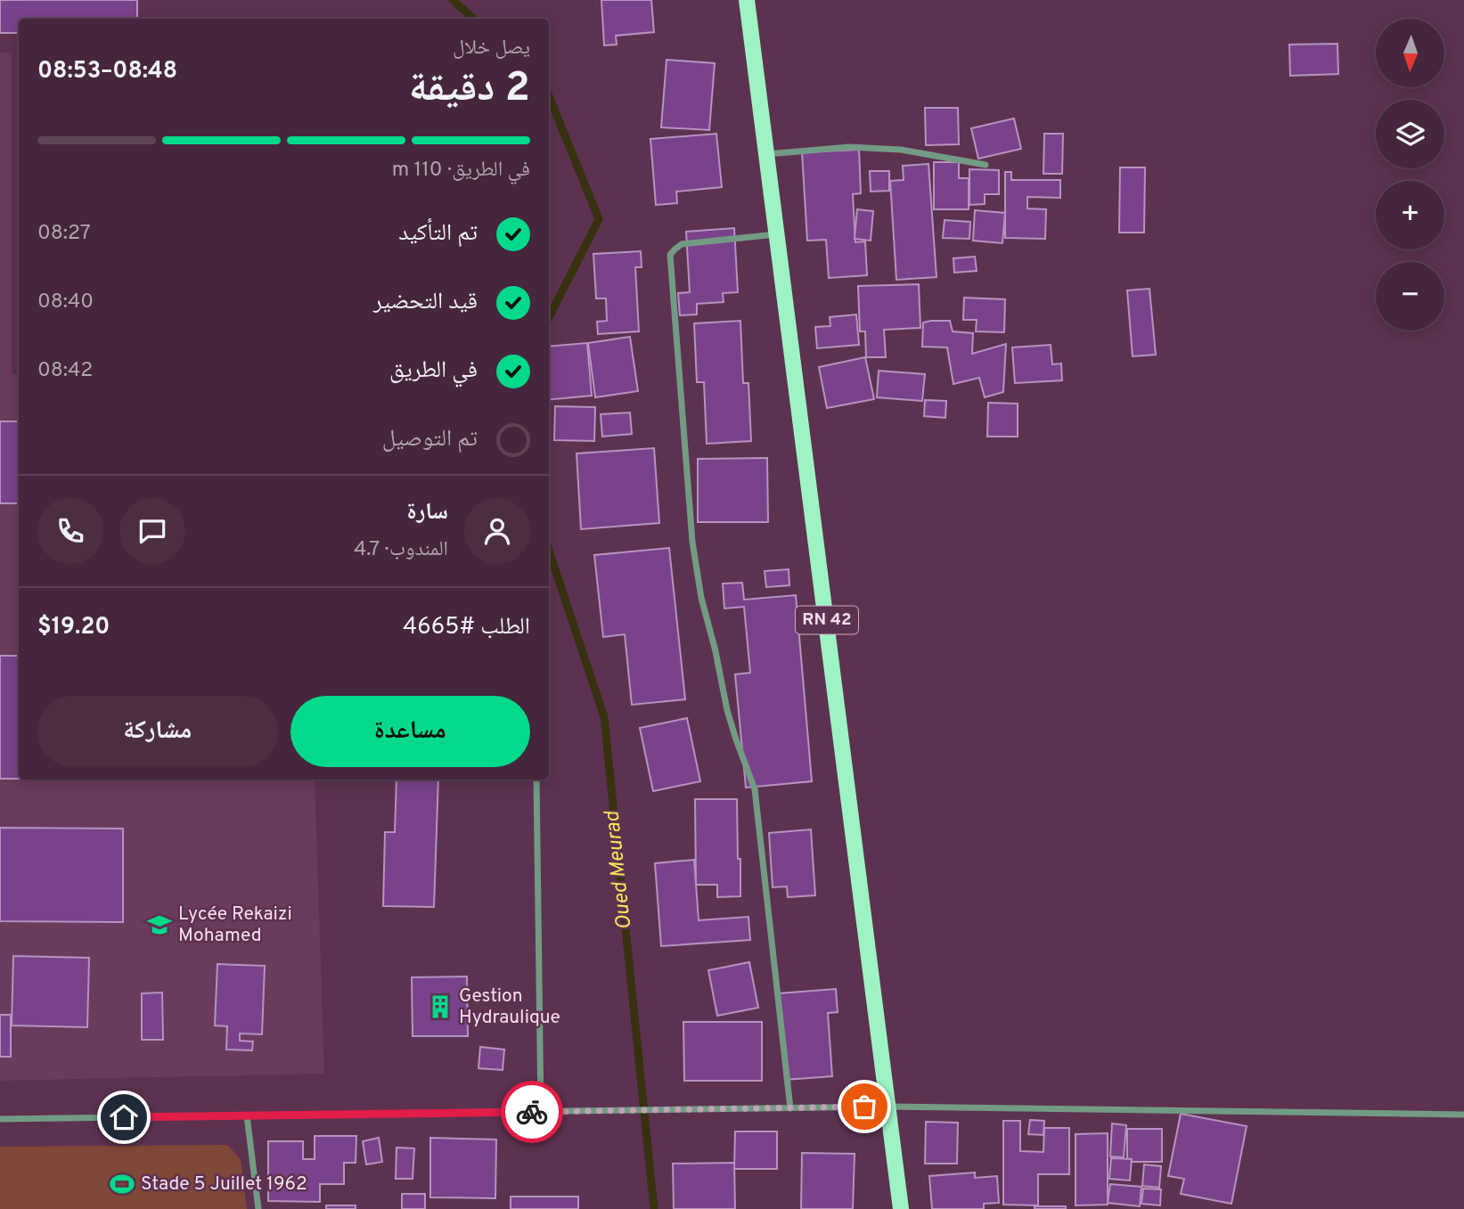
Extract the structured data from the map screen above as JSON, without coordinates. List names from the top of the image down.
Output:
{
  "streets": {
    "main road": ["RN 42"]
  },
  "water": ["Oued Meurad"],
  "places": {
    "school or university": ["Lycée Rekaizi Mohamed"],
    "building": ["Gestion Hydraulique"],
    "sports": ["Stade 5 Juillet 1962"]
  },
  "north": "bottom",
  "page": {
    "map_buttons": ["+", "−"],
    "heading": ["2 دقيقة", "يصل خلال", "08:48–08:53"],
    "panel": [
      "سارة",
      "المندوب · 4.7",
      "الطلب #4665",
      "$19.20"
    ],
    "bar": "في الطريق · 110 m",
    "list": [
      ["تم التأكيد", "08:27"],
      ["قيد التحضير", "08:40"],
      ["في الطريق", "08:42"],
      "تم التوصيل"
    ],
    "buttons": ["مساعدة", "مشاركة"]
  }
}
